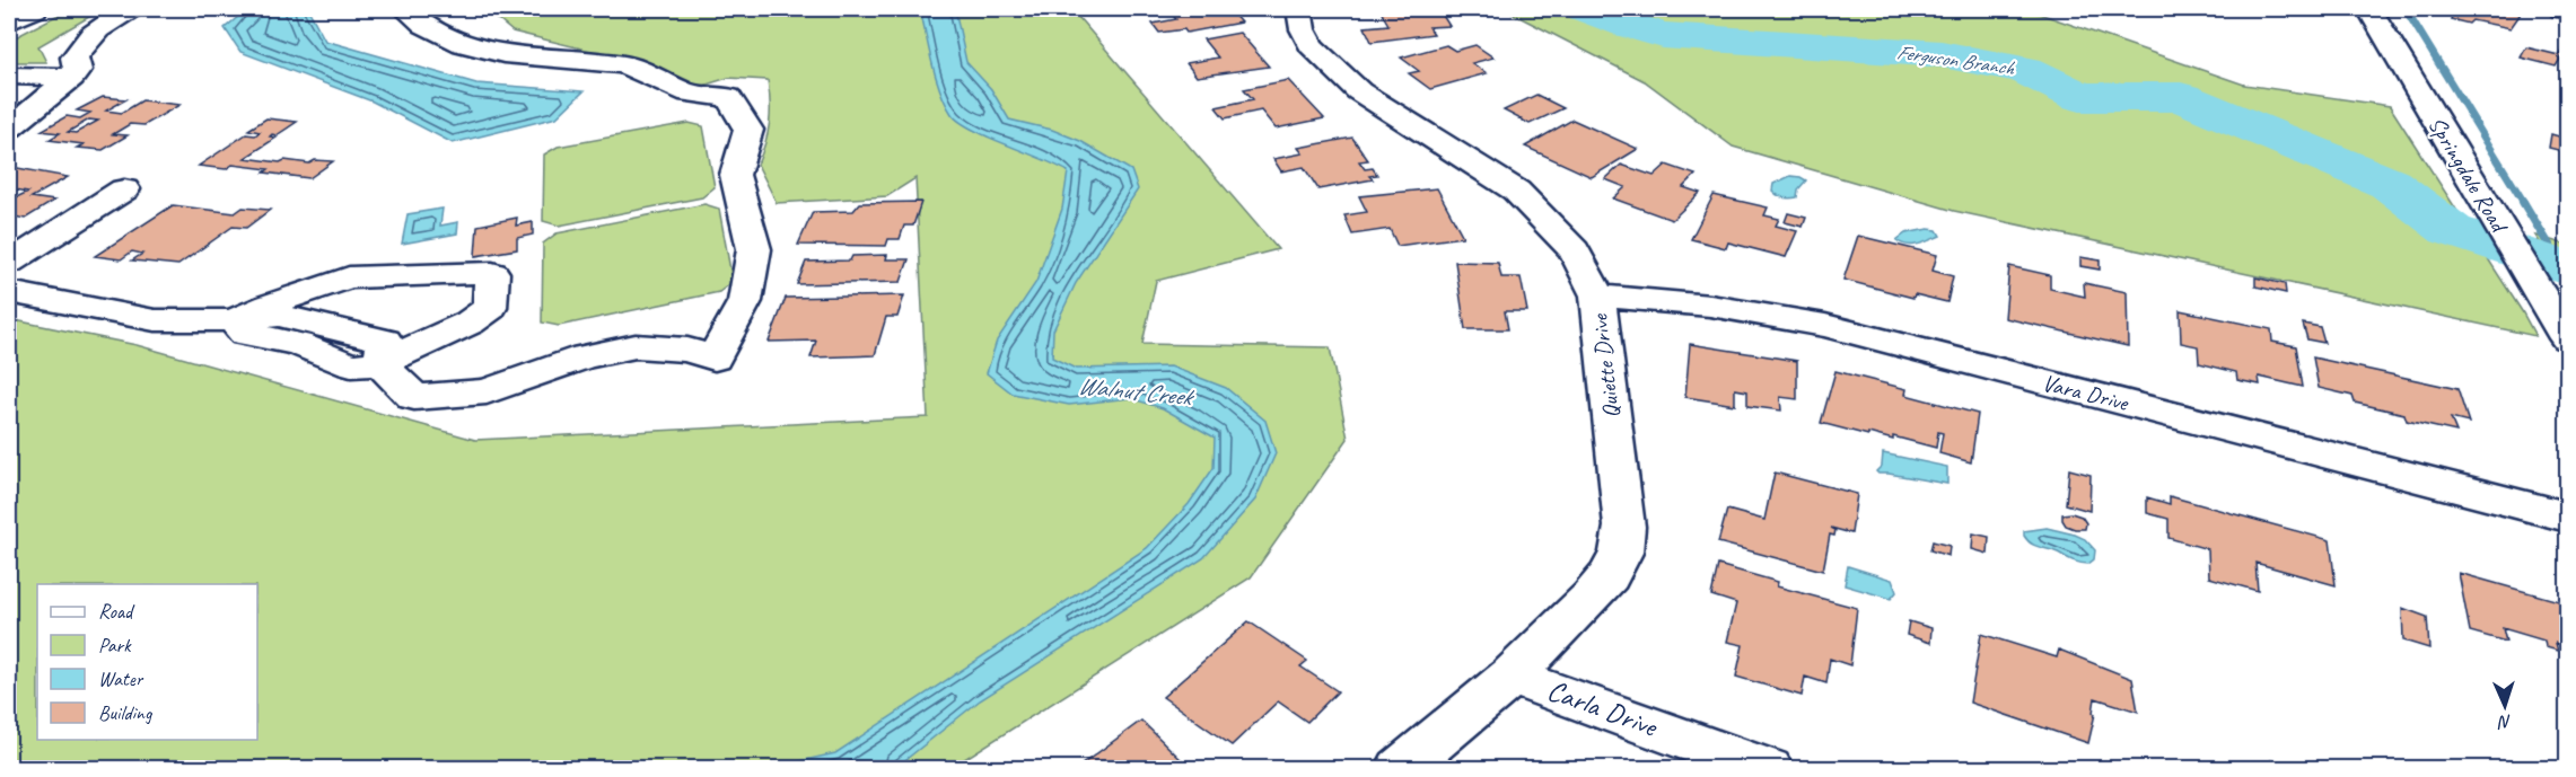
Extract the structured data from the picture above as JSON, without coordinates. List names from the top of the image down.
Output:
{
  "streets": {
    "street": [
      "Springdale Road",
      "Quiette Drive",
      "Vara Drive",
      "Carla Drive"
    ]
  },
  "crossings": [
    ["Quiette Drive", "Vara Drive"],
    ["Quiette Drive", "Carla Drive"]
  ],
  "water": ["Ferguson Branch", "Walnut Creek"],
  "legend": [
    "Road",
    "Park",
    "Water",
    "Building"
  ],
  "north": "bottom"
}
